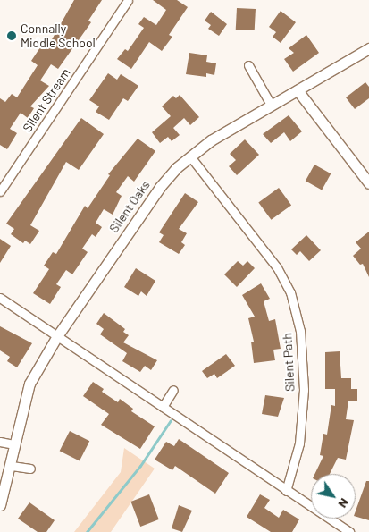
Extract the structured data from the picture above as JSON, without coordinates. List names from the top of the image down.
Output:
{
  "streets": {
    "street": ["Silent Stream", "Silent Oaks", "Silent Path"]
  },
  "crossings": [
    ["Silent Oaks", "Silent Path"]
  ],
  "places": ["Connally Middle School"],
  "north": "bottom right"
}
